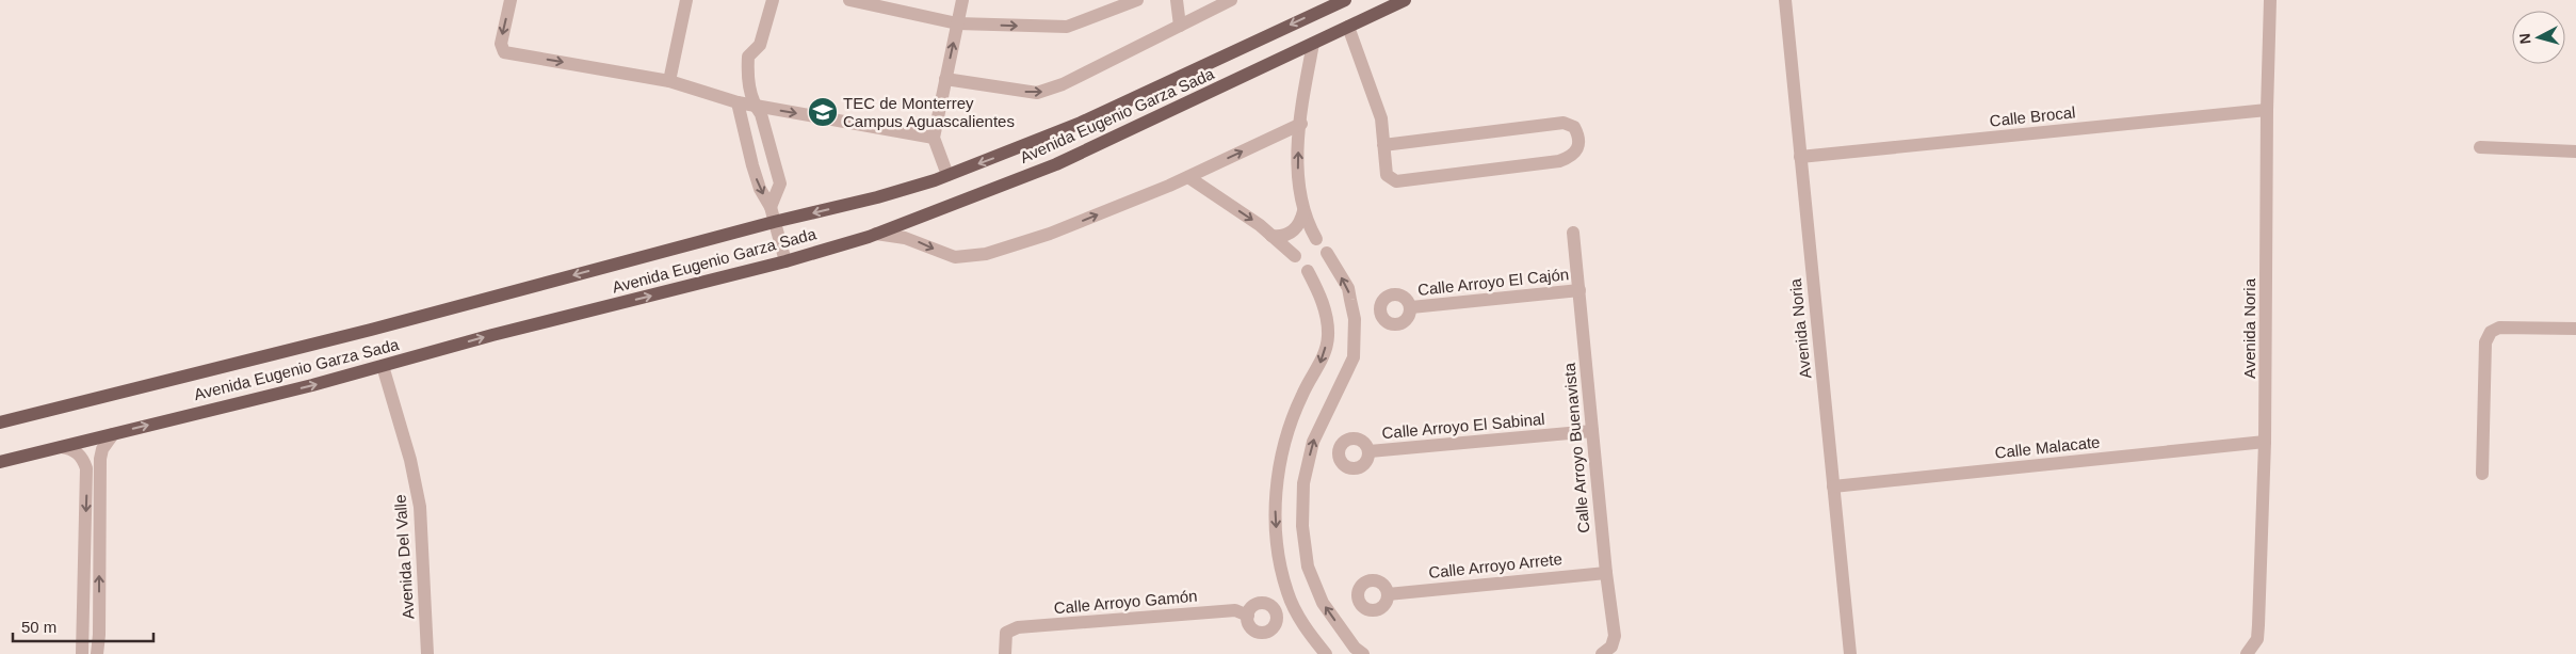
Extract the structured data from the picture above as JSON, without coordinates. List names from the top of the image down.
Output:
{
  "streets": {
    "main road": ["Avenida Eugenio Garza Sada"],
    "street": [
      "Calle Brocal",
      "Calle Arroyo El Cajón",
      "Avenida Noria",
      "Calle Arroyo El Sabinal",
      "Calle Malacate",
      "Calle Arroyo Buenavista",
      "Avenida Del Valle",
      "Calle Arroyo Arrete",
      "Calle Arroyo Gamón"
    ]
  },
  "crossings": [
    ["Avenida Eugenio Garza Sada", "Avenida Del Valle"],
    ["Calle Brocal", "Avenida Noria"],
    ["Calle Arroyo El Cajón", "Calle Arroyo Buenavista"],
    ["Avenida Noria", "Calle Malacate"],
    ["Calle Arroyo El Sabinal", "Calle Arroyo Buenavista"],
    ["Calle Arroyo Buenavista", "Calle Arroyo Arrete"]
  ],
  "places": {
    "school or university": ["TEC de Monterrey Campus Aguascalientes"]
  },
  "scale_bar": "50 m",
  "north": "left"
}
